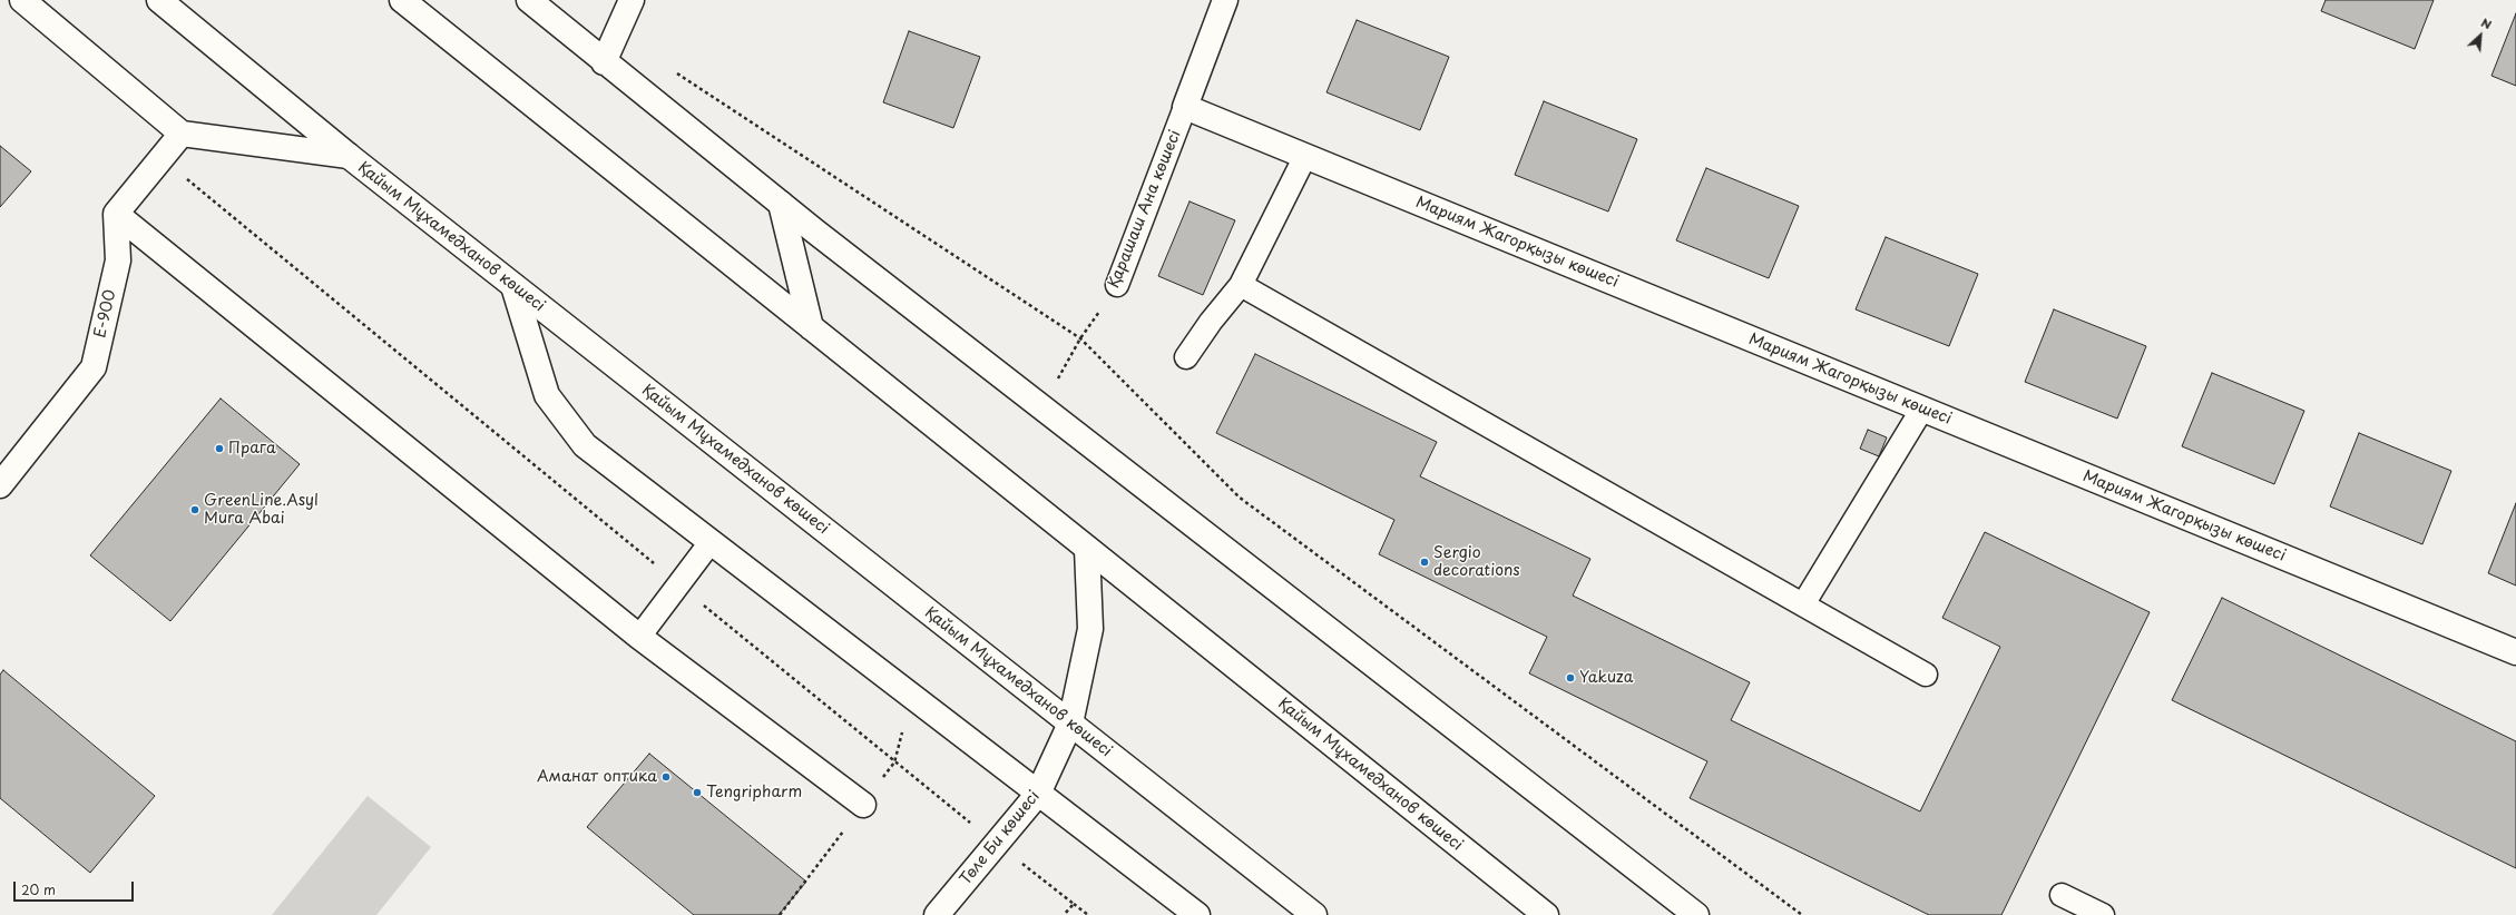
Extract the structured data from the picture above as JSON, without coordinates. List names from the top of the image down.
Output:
{
  "streets": {
    "street": [
      "Қарашаш Ана көшесі",
      "Қайым Мұхамедханов көшесі",
      "Мариям Жагорқызы көшесі",
      "E-900",
      "Төле Би көшесі"
    ]
  },
  "crossings": [
    ["Қарашаш Ана көшесі", "Мариям Жагорқызы көшесі"],
    ["Қайым Мұхамедханов көшесі", "Төле Би көшесі"]
  ],
  "places": [
    "Прага",
    "GreenLine.Asyl Mura Abai",
    "Sergio decorations",
    "Yakuza",
    "Аманат оптика",
    "Tengripharm"
  ],
  "scale_bar": "20 m",
  "north": "top right"
}
